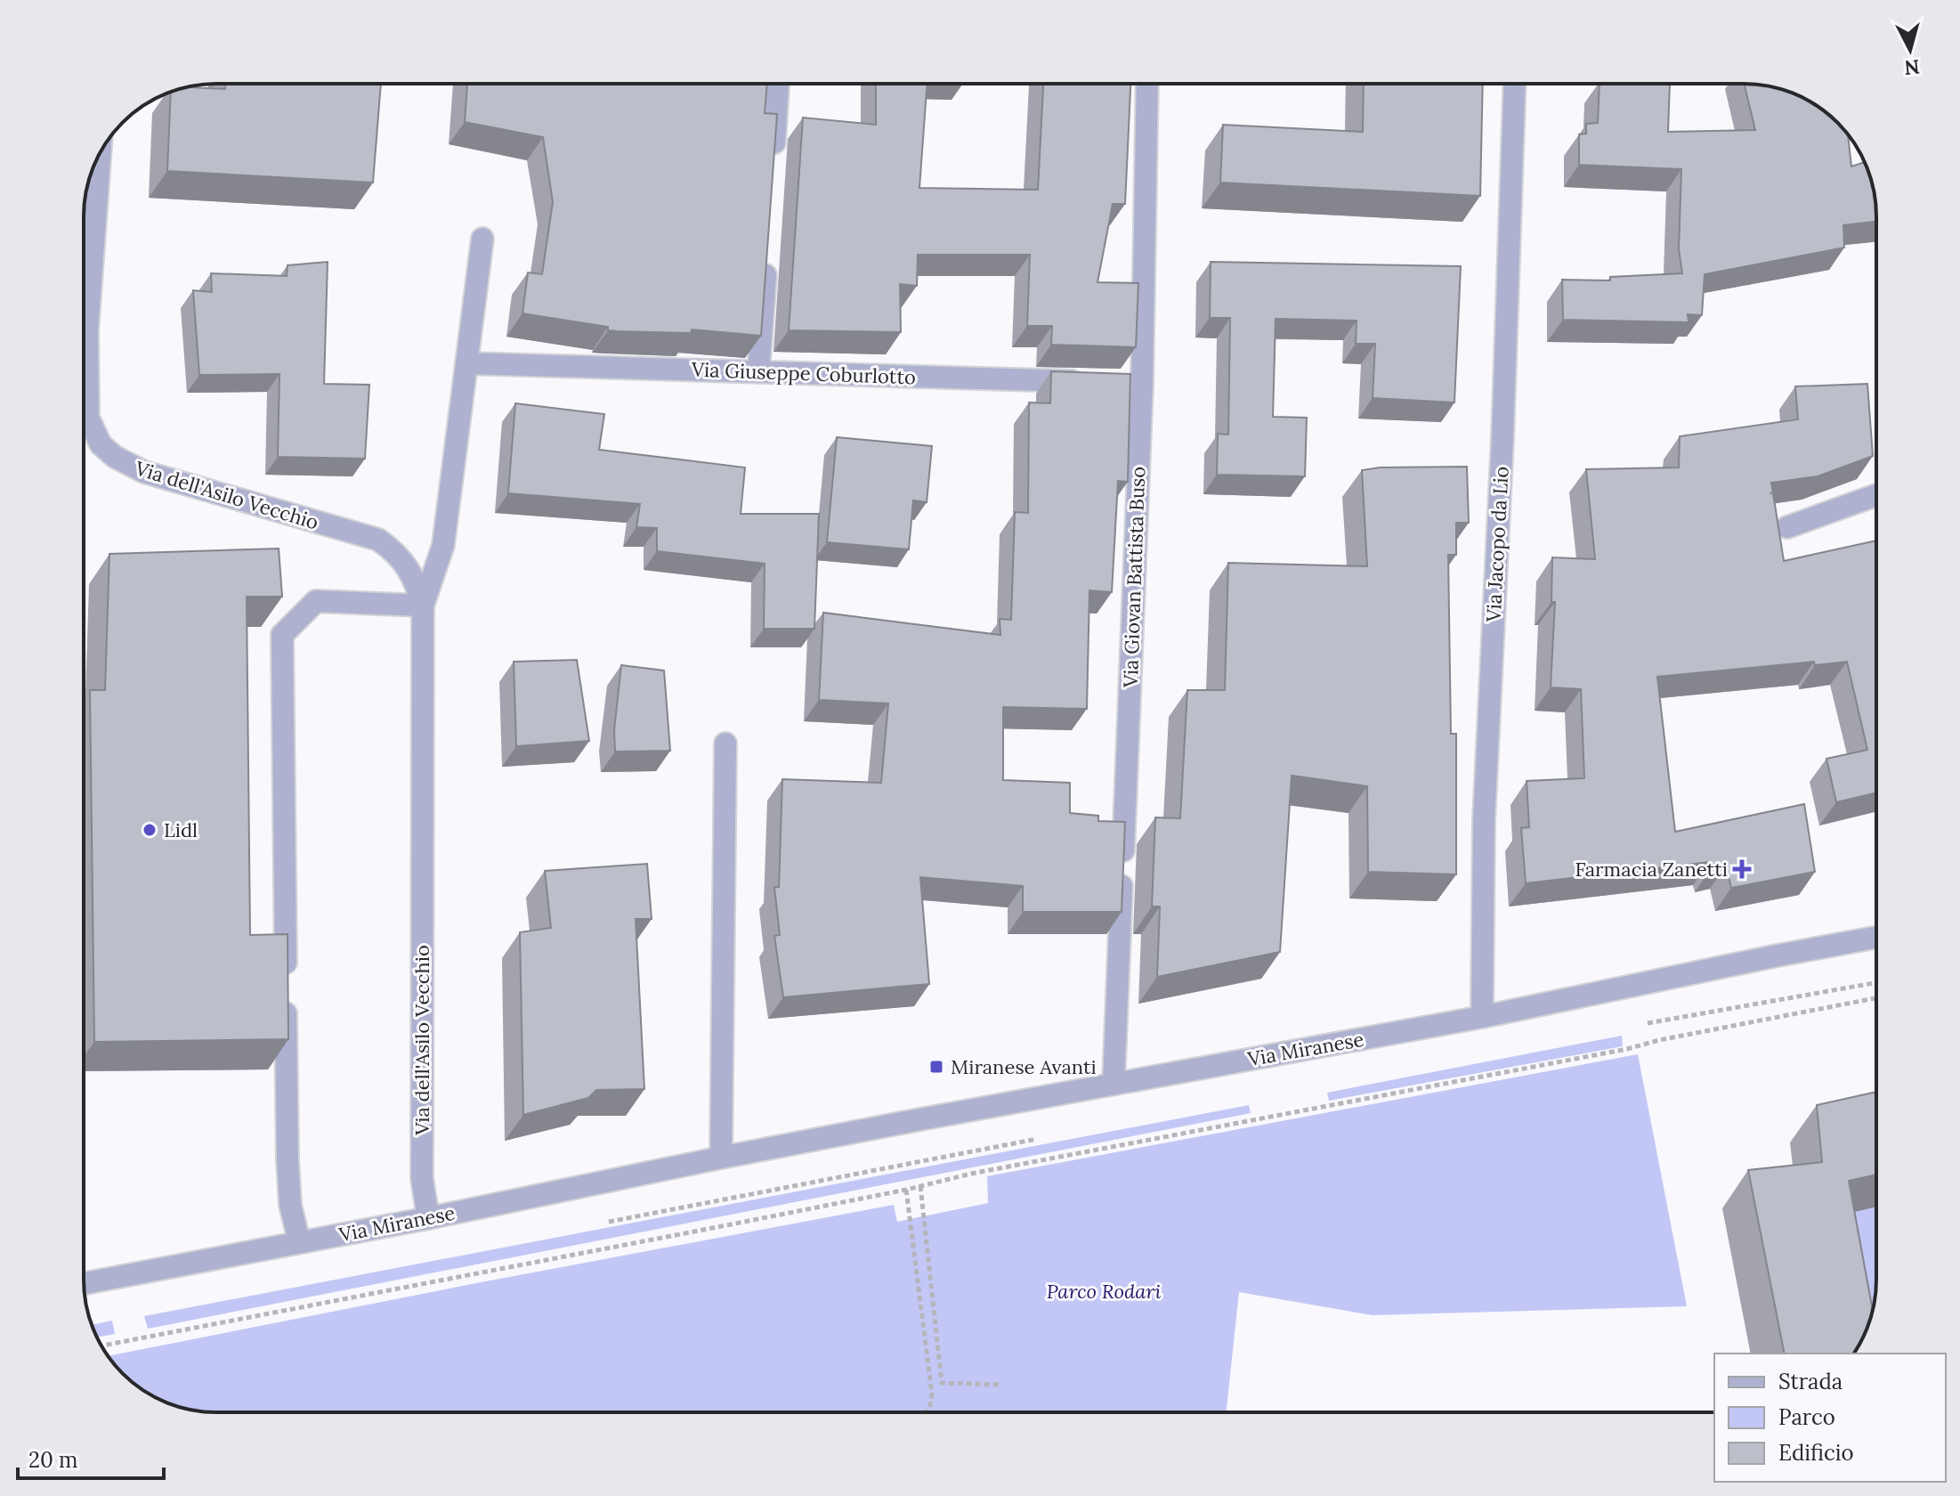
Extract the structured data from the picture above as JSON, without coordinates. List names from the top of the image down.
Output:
{
  "streets": {
    "street": [
      "Via Giuseppe Coburlotto",
      "Via dell'Asilo Vecchio",
      "Via Jacopo da Lio",
      "Via Giovan Battista Buso",
      "Via Miranese"
    ]
  },
  "crossings": [
    ["Via Giuseppe Coburlotto", "Via dell'Asilo Vecchio"],
    ["Via dell'Asilo Vecchio", "Via Miranese"],
    ["Via Jacopo da Lio", "Via Miranese"],
    ["Via Giovan Battista Buso", "Via Miranese"]
  ],
  "parks": ["Parco Rodari"],
  "places": {
    "other": ["Lidl"],
    "health": ["Farmacia Zanetti"],
    "transit": ["Miranese Avanti"]
  },
  "legend": ["Strada", "Parco", "Edificio"],
  "scale_bar": "20 m",
  "north": "bottom"
}
